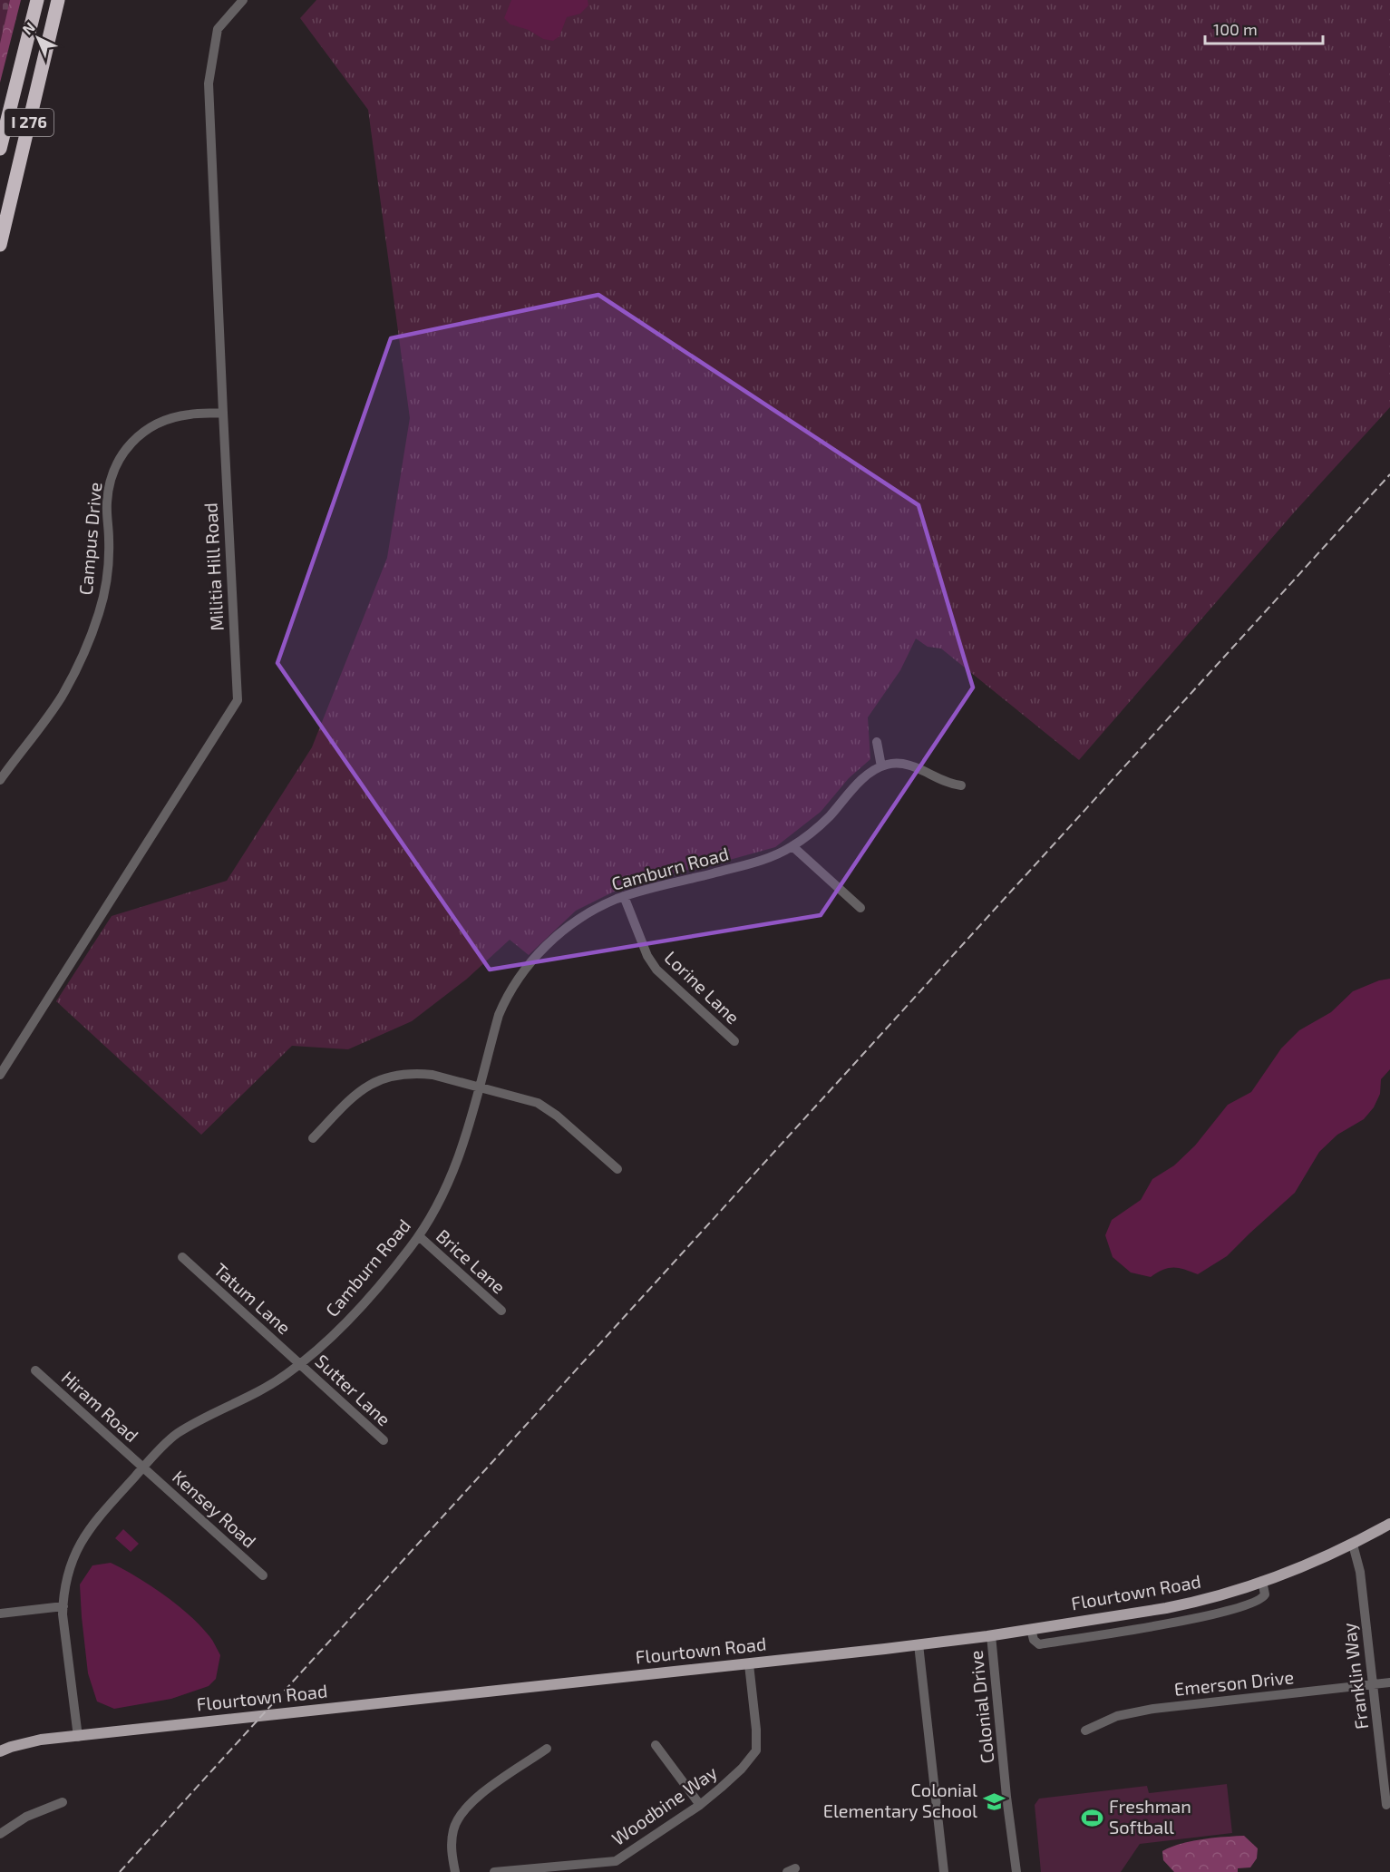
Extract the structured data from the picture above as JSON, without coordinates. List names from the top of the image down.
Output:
{
  "streets": {
    "highway": ["I 276"],
    "main road": ["Flourtown Road"],
    "street": [
      "Campus Drive",
      "Militia Hill Road",
      "Camburn Road",
      "Lorine Lane",
      "Brice Lane",
      "Tatum Lane",
      "Sutter Lane",
      "Hiram Road",
      "Kensey Road",
      "Franklin Way",
      "Emerson Drive",
      "Colonial Drive",
      "Woodbine Way"
    ]
  },
  "crossings": [
    ["Campus Drive", "Militia Hill Road"],
    ["Camburn Road", "Lorine Lane"],
    ["Camburn Road", "Brice Lane"],
    ["Camburn Road", "Tatum Lane"],
    ["Camburn Road", "Sutter Lane"],
    ["Camburn Road", "Hiram Road"],
    ["Camburn Road", "Kensey Road"],
    ["Camburn Road", "Flourtown Road"],
    ["Tatum Lane", "Sutter Lane"],
    ["Hiram Road", "Kensey Road"],
    ["Flourtown Road", "Franklin Way"],
    ["Flourtown Road", "Colonial Drive"],
    ["Flourtown Road", "Woodbine Way"],
    ["Franklin Way", "Emerson Drive"]
  ],
  "places": {
    "school or university": ["Colonial Elementary School"],
    "sports": ["Freshman Softball"]
  },
  "scale_bar": "100 m",
  "north": "top left"
}
